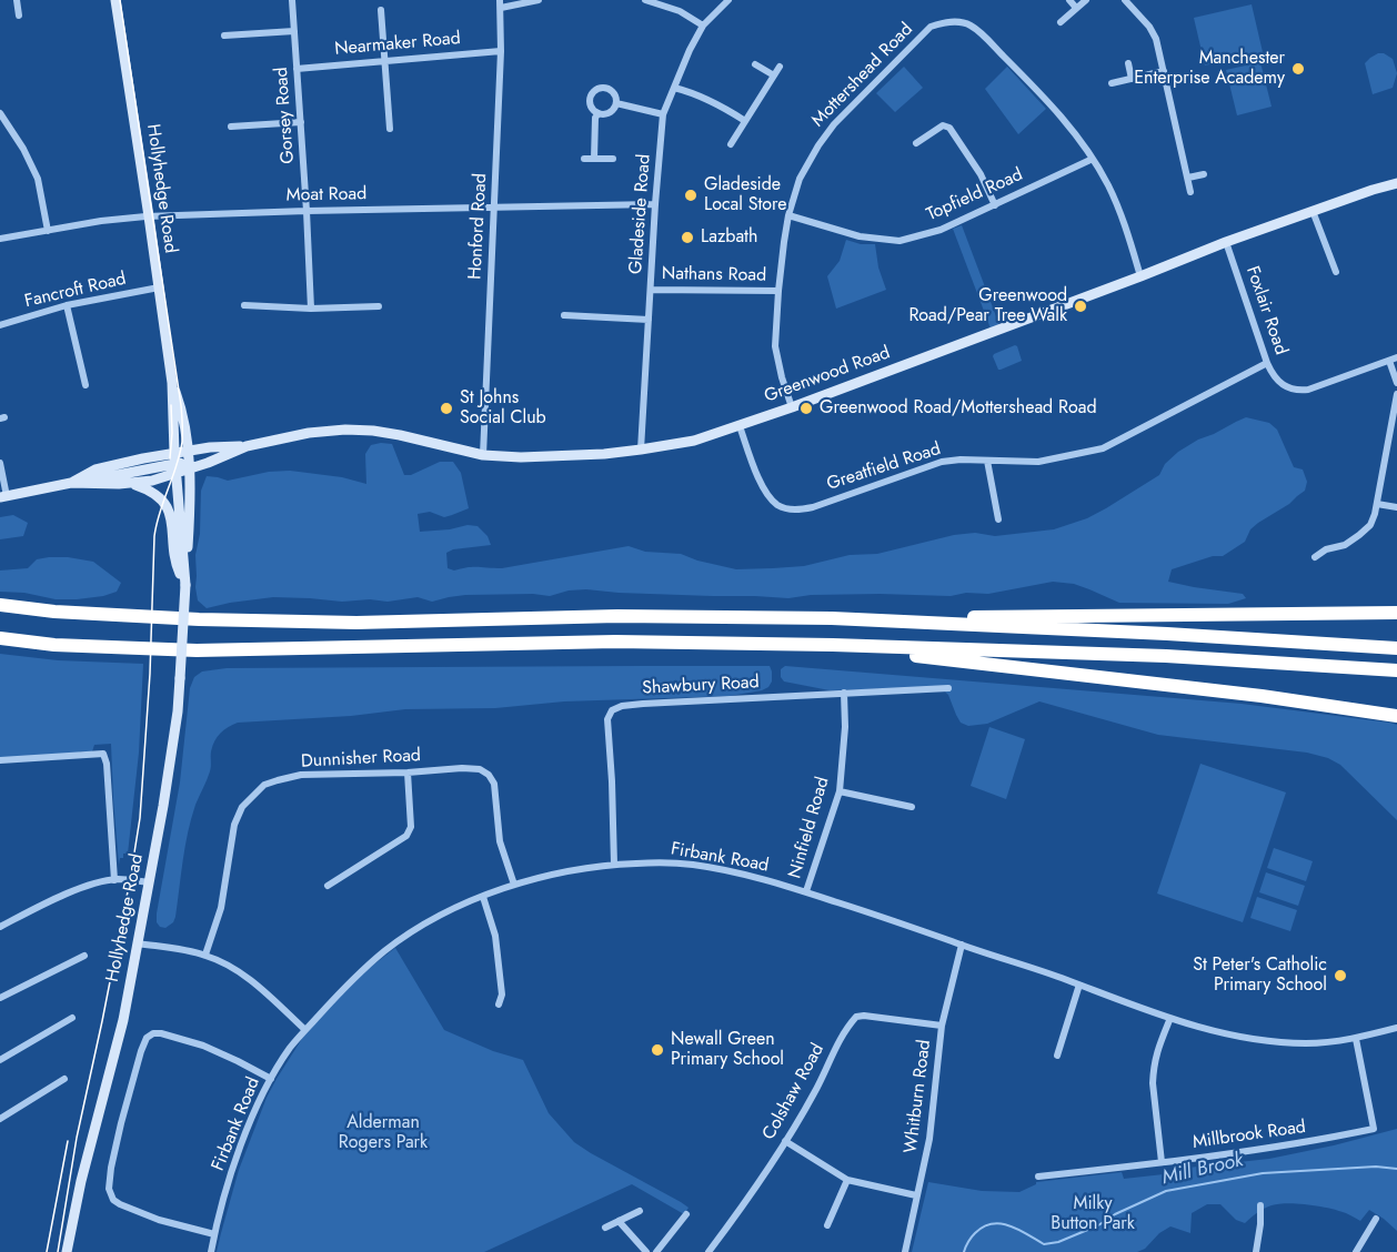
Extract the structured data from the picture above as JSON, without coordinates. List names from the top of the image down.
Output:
{
  "streets": {
    "street": [
      "Nearmaker Road",
      "Mottershead Road",
      "Gorsey Road",
      "Hollyhedge Road",
      "Moat Road",
      "Topfield Road",
      "Gladeside Road",
      "Honford Road",
      "Nathans Road",
      "Fancroft Road",
      "Foxlair Road",
      "Greenwood Road",
      "Greatfield Road",
      "Shawbury Road",
      "Dunnisher Road",
      "Ninfield Road",
      "Firbank Road",
      "Colshaw Road",
      "Whitburn Road",
      "Millbrook Road"
    ]
  },
  "crossings": [
    ["Nearmaker Road", "Gorsey Road"],
    ["Nearmaker Road", "Honford Road"],
    ["Mottershead Road", "Topfield Road"],
    ["Mottershead Road", "Nathans Road"],
    ["Mottershead Road", "Greenwood Road"],
    ["Gorsey Road", "Moat Road"],
    ["Hollyhedge Road", "Moat Road"],
    ["Hollyhedge Road", "Fancroft Road"],
    ["Hollyhedge Road", "Greenwood Road"],
    ["Moat Road", "Gladeside Road"],
    ["Moat Road", "Honford Road"],
    ["Gladeside Road", "Nathans Road"],
    ["Gladeside Road", "Greenwood Road"],
    ["Honford Road", "Greenwood Road"],
    ["Foxlair Road", "Greenwood Road"],
    ["Foxlair Road", "Greatfield Road"],
    ["Greenwood Road", "Greatfield Road"],
    ["Shawbury Road", "Ninfield Road"],
    ["Shawbury Road", "Firbank Road"],
    ["Dunnisher Road", "Firbank Road"],
    ["Ninfield Road", "Firbank Road"],
    ["Firbank Road", "Whitburn Road"],
    ["Firbank Road", "Millbrook Road"],
    ["Colshaw Road", "Whitburn Road"]
  ],
  "water": ["Mill Brook"],
  "parks": ["Alderman Rogers Park", "Milky Button Park"],
  "places": [
    "Manchester Enterprise Academy",
    "Gladeside Local Store",
    "Lazbath",
    "Greenwood Road/Pear Tree Walk",
    "St Johns Social Club",
    "Greenwood Road/Mottershead Road",
    "St Peter's Catholic Primary School",
    "Newall Green Primary School"
  ]
}
